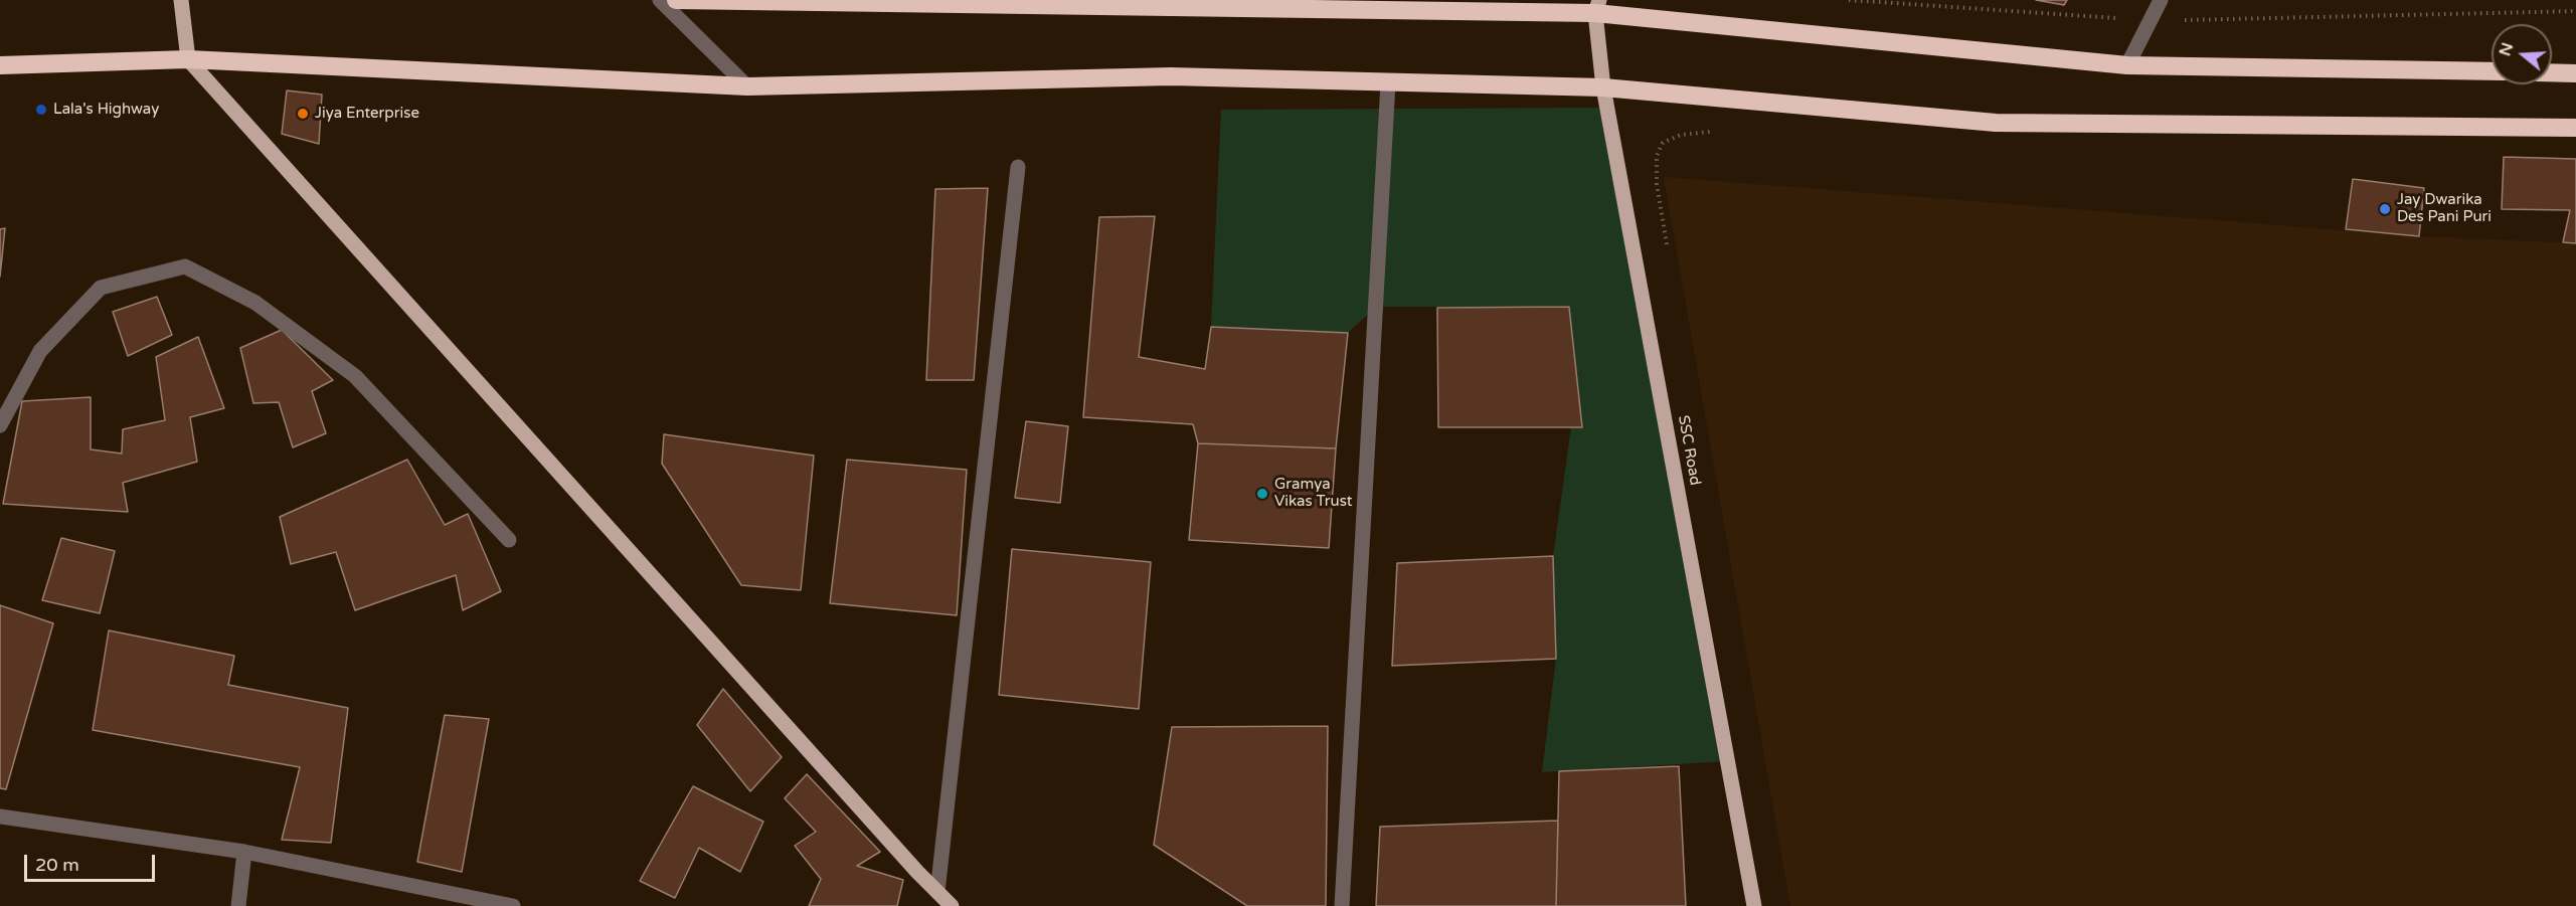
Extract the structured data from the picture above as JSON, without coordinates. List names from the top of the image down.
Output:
{
  "streets": {
    "main road": ["SSC Road"]
  },
  "places": [
    "Lala's Highway",
    "Jiya Enterprise",
    "Jay Dwarika Des Pani Puri",
    "Gramya Vikas Trust"
  ],
  "scale_bar": "20 m",
  "north": "left"
}
